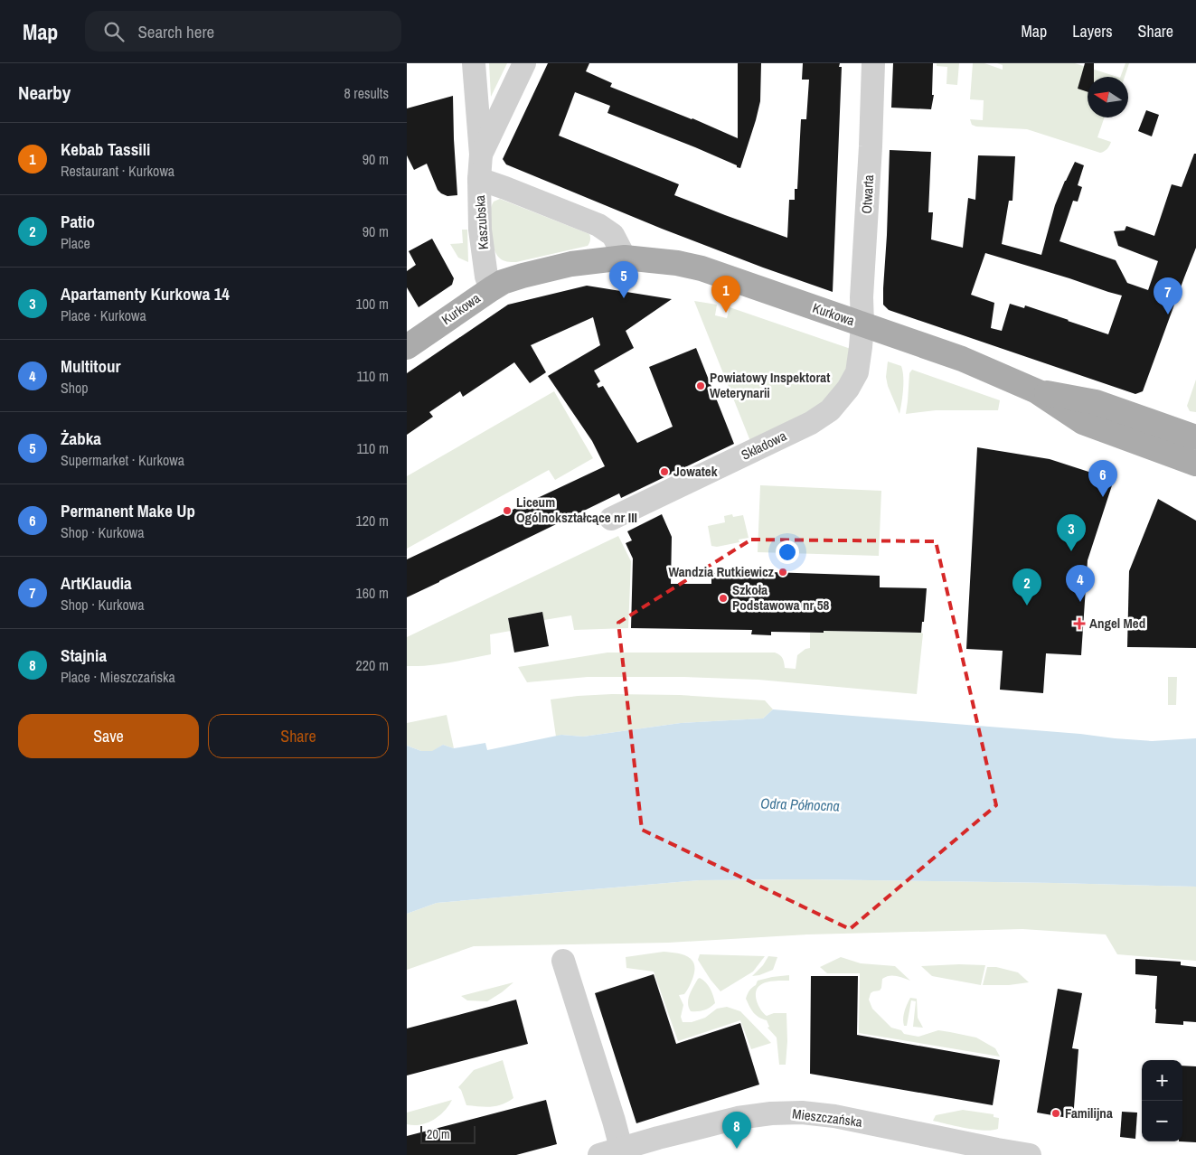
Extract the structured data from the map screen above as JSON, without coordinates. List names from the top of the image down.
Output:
{
  "streets": {
    "main road": ["Kurkowa"],
    "street": [
      "Otwarta",
      "Kaszubska",
      "Składowa",
      "Mieszczańska"
    ]
  },
  "crossings": [
    ["Otwarta", "Kurkowa"],
    ["Otwarta", "Składowa"],
    ["Kaszubska", "Kurkowa"],
    ["Kurkowa", "Składowa"]
  ],
  "water": ["Odra Północna"],
  "places": {
    "other": [
      "Powiatowy Inspektorat Weterynarii",
      "Jowatek",
      "Liceum Ogólnokształcące nr III",
      "Wandzia Rutkiewicz",
      "Szkoła Podstawowa nr 58",
      "Familijna"
    ],
    "health": ["Angel Med"]
  },
  "scale_bar": "20 m",
  "north": "left",
  "page": {
    "header": "Map",
    "search": "Search here",
    "nav": ["Map", "Layers", "Share"],
    "heading": ["Nearby", "8 results"],
    "list": [
      {
        "mark": "1",
        "name": "Kebab Tassili",
        "note": "Restaurant · Kurkowa",
        "value": "90 m"
      },
      {
        "mark": "2",
        "name": "Patio",
        "note": "Place",
        "value": "90 m"
      },
      {
        "mark": "3",
        "name": "Apartamenty Kurkowa 14",
        "note": "Place · Kurkowa",
        "value": "100 m"
      },
      {
        "mark": "4",
        "name": "Multitour",
        "note": "Shop",
        "value": "110 m"
      },
      {
        "mark": "5",
        "name": "Żabka",
        "note": "Supermarket · Kurkowa",
        "value": "110 m"
      },
      {
        "mark": "6",
        "name": "Permanent Make Up",
        "note": "Shop · Kurkowa",
        "value": "120 m"
      },
      {
        "mark": "7",
        "name": "ArtKlaudia",
        "note": "Shop · Kurkowa",
        "value": "160 m"
      },
      {
        "mark": "8",
        "name": "Stajnia",
        "note": "Place · Mieszczańska",
        "value": "220 m"
      }
    ],
    "pins": [
      "5",
      "1",
      "7",
      "6",
      "3",
      "4",
      "2",
      "8"
    ],
    "buttons": ["Save", "Share"],
    "map_buttons": ["+", "−"],
    "scale": "20 m"
  }
}
